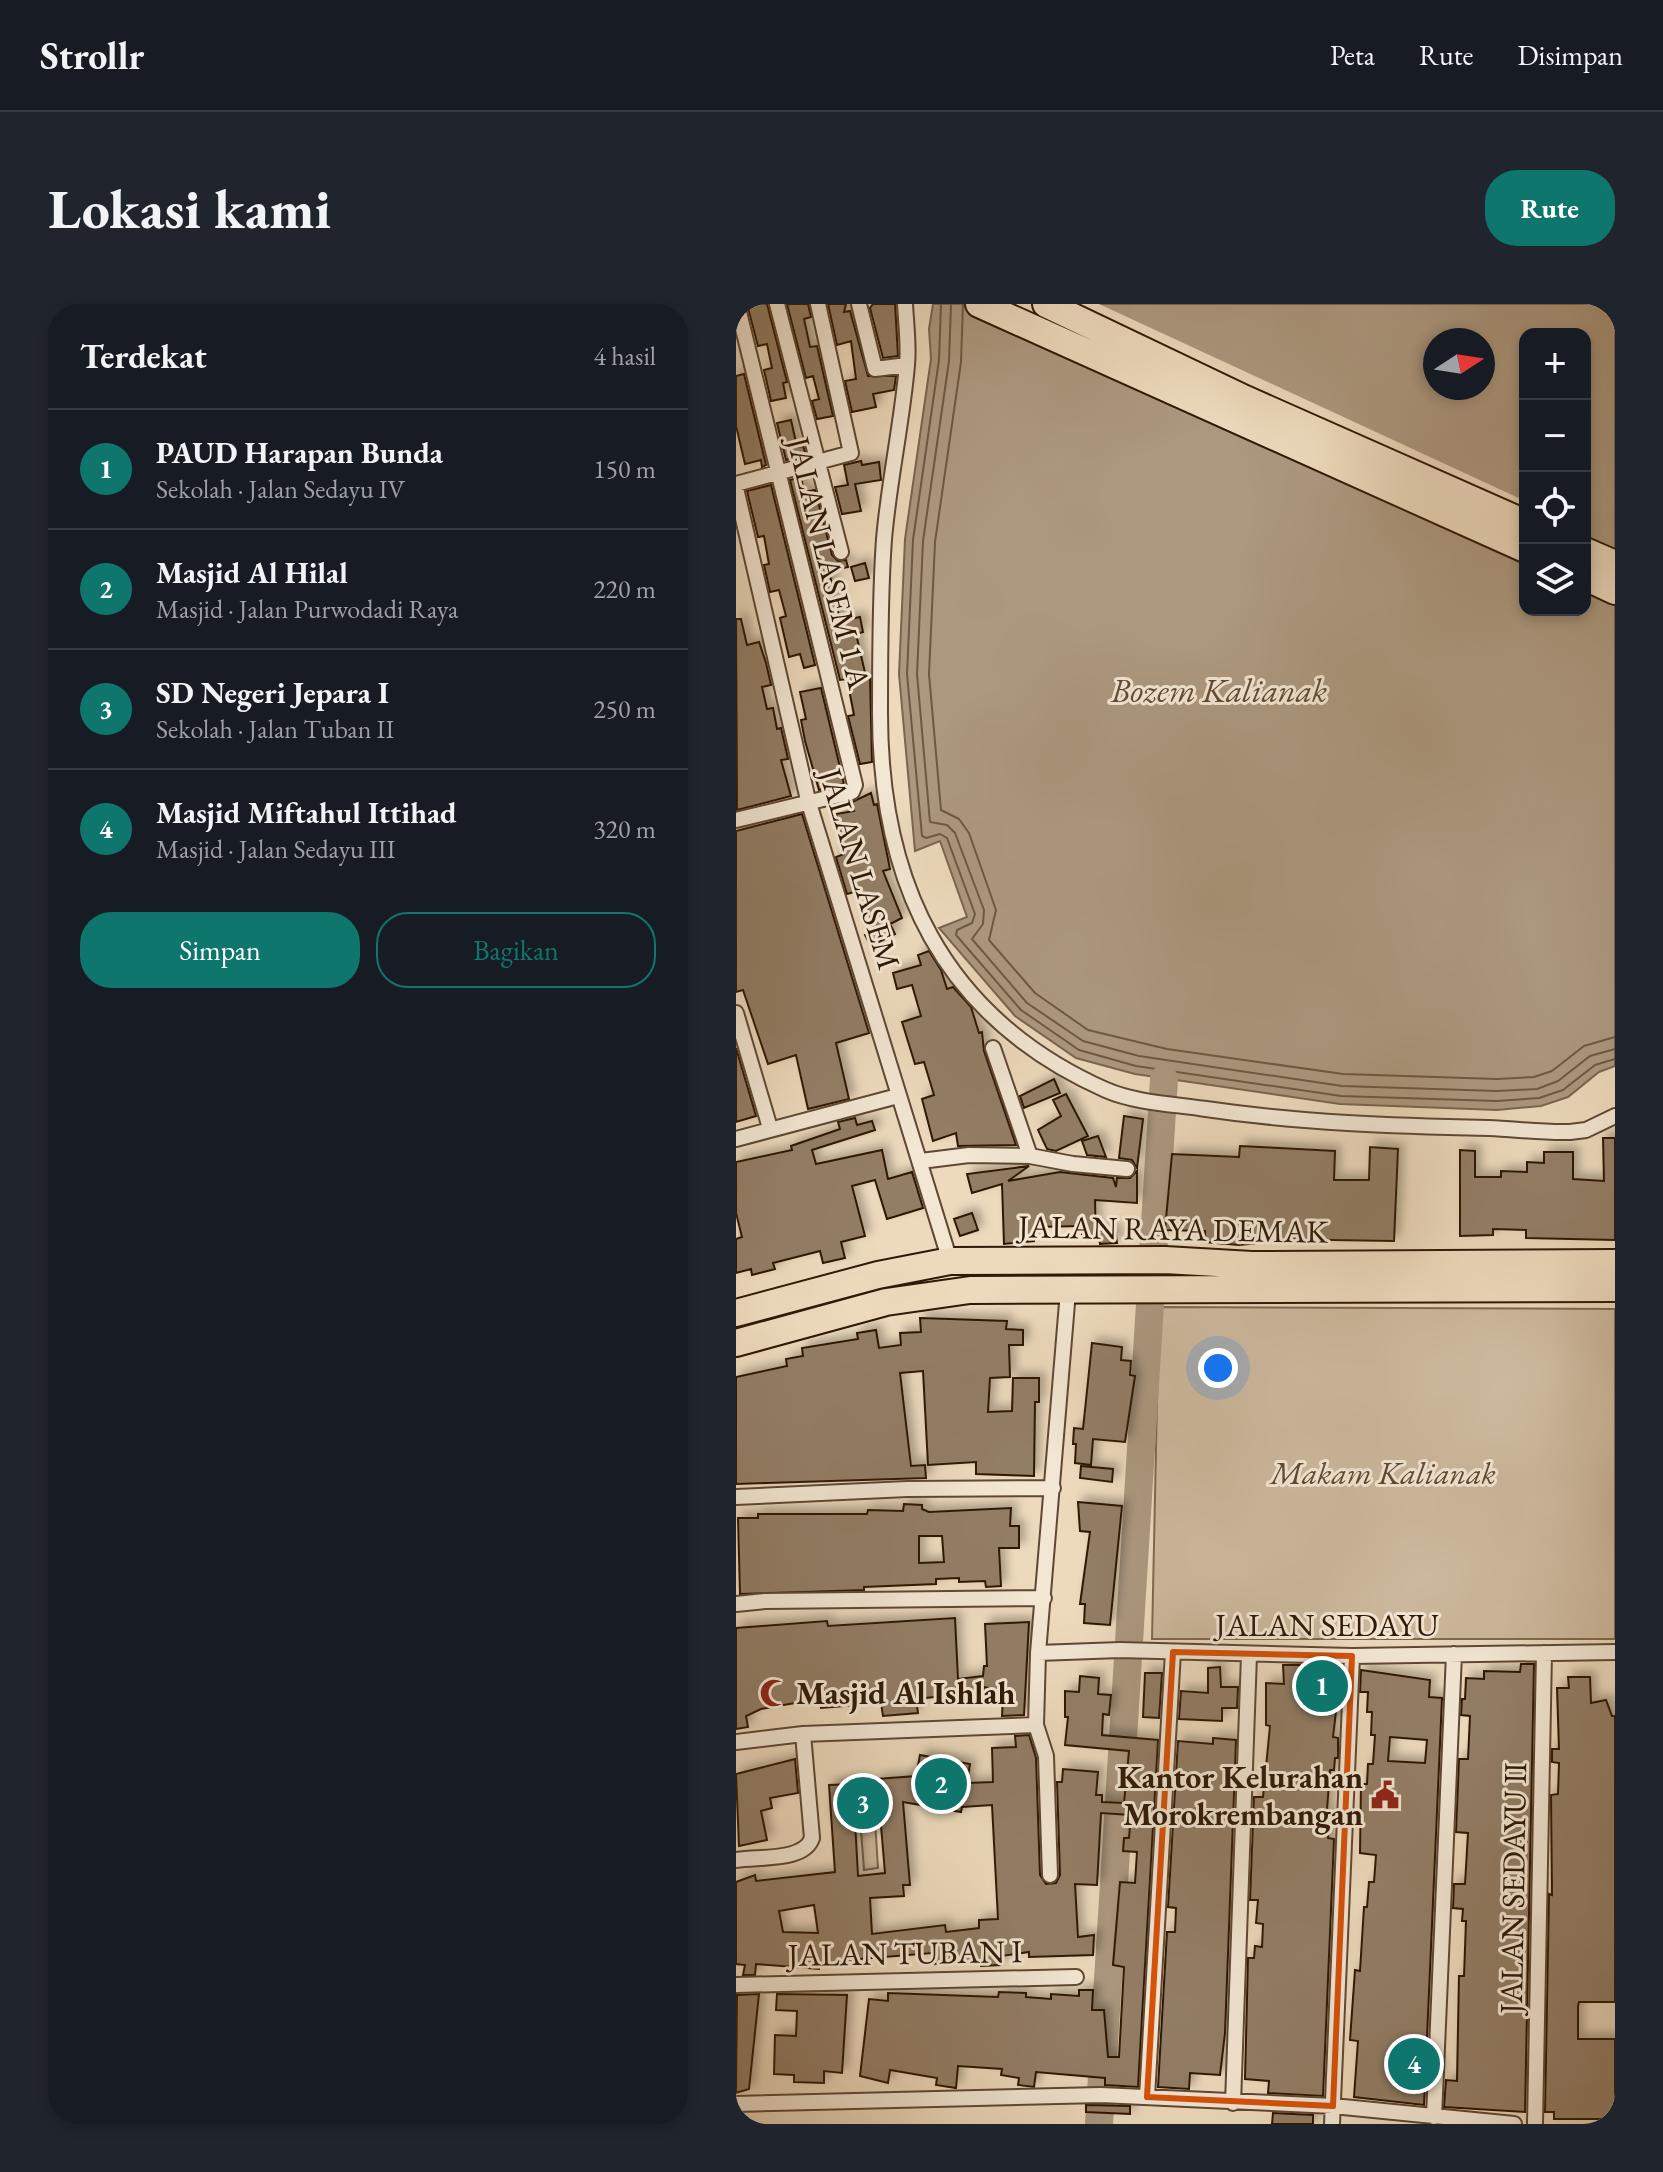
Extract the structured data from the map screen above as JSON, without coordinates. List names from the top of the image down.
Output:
{
  "streets": {
    "highway": ["JALAN RAYA DEMAK"],
    "street": [
      "JALAN LASEM 1 A",
      "JALAN LASEM",
      "JALAN SEDAYU",
      "JALAN SEDAYU II",
      "JALAN TUBAN I"
    ]
  },
  "crossings": [
    ["JALAN LASEM 1 A", "JALAN LASEM"],
    ["JALAN LASEM", "JALAN RAYA DEMAK"],
    ["JALAN SEDAYU", "JALAN SEDAYU II"]
  ],
  "water": ["Bozem Kalianak"],
  "parks": ["Makam Kalianak"],
  "places": {
    "mosque": ["Masjid Al Ishlah"],
    "public building": ["Kantor Kelurahan Morokrembangan"]
  },
  "north": "right",
  "page": {
    "header": "Strollr",
    "nav": ["Peta", "Rute", "Disimpan"],
    "buttons": [
      "Rute",
      ["Simpan", "Bagikan"]
    ],
    "title": "Lokasi kami",
    "heading": ["Terdekat", "4 hasil"],
    "map_buttons": ["+", "−"],
    "list": [
      {
        "mark": "1",
        "name": "PAUD Harapan Bunda",
        "note": "Sekolah · Jalan Sedayu IV",
        "value": "150 m"
      },
      {
        "mark": "2",
        "name": "Masjid Al Hilal",
        "note": "Masjid · Jalan Purwodadi Raya",
        "value": "220 m"
      },
      {
        "mark": "3",
        "name": "SD Negeri Jepara I",
        "note": "Sekolah · Jalan Tuban II",
        "value": "250 m"
      },
      {
        "mark": "4",
        "name": "Masjid Miftahul Ittihad",
        "note": "Masjid · Jalan Sedayu III",
        "value": "320 m"
      }
    ],
    "pins": [
      "1",
      "2",
      "3",
      "4"
    ]
  }
}
